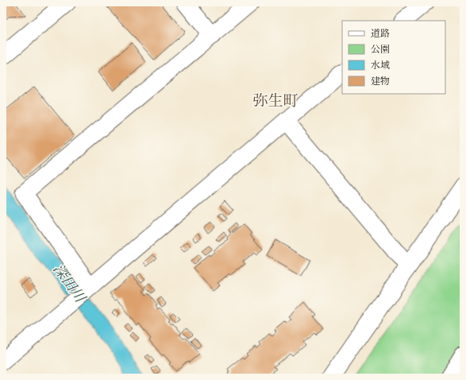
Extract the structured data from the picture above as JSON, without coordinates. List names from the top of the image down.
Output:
{
  "districts": ["弥生町"],
  "water": ["深田川"],
  "legend": [
    "道路",
    "公園",
    "水域",
    "建物"
  ]
}
